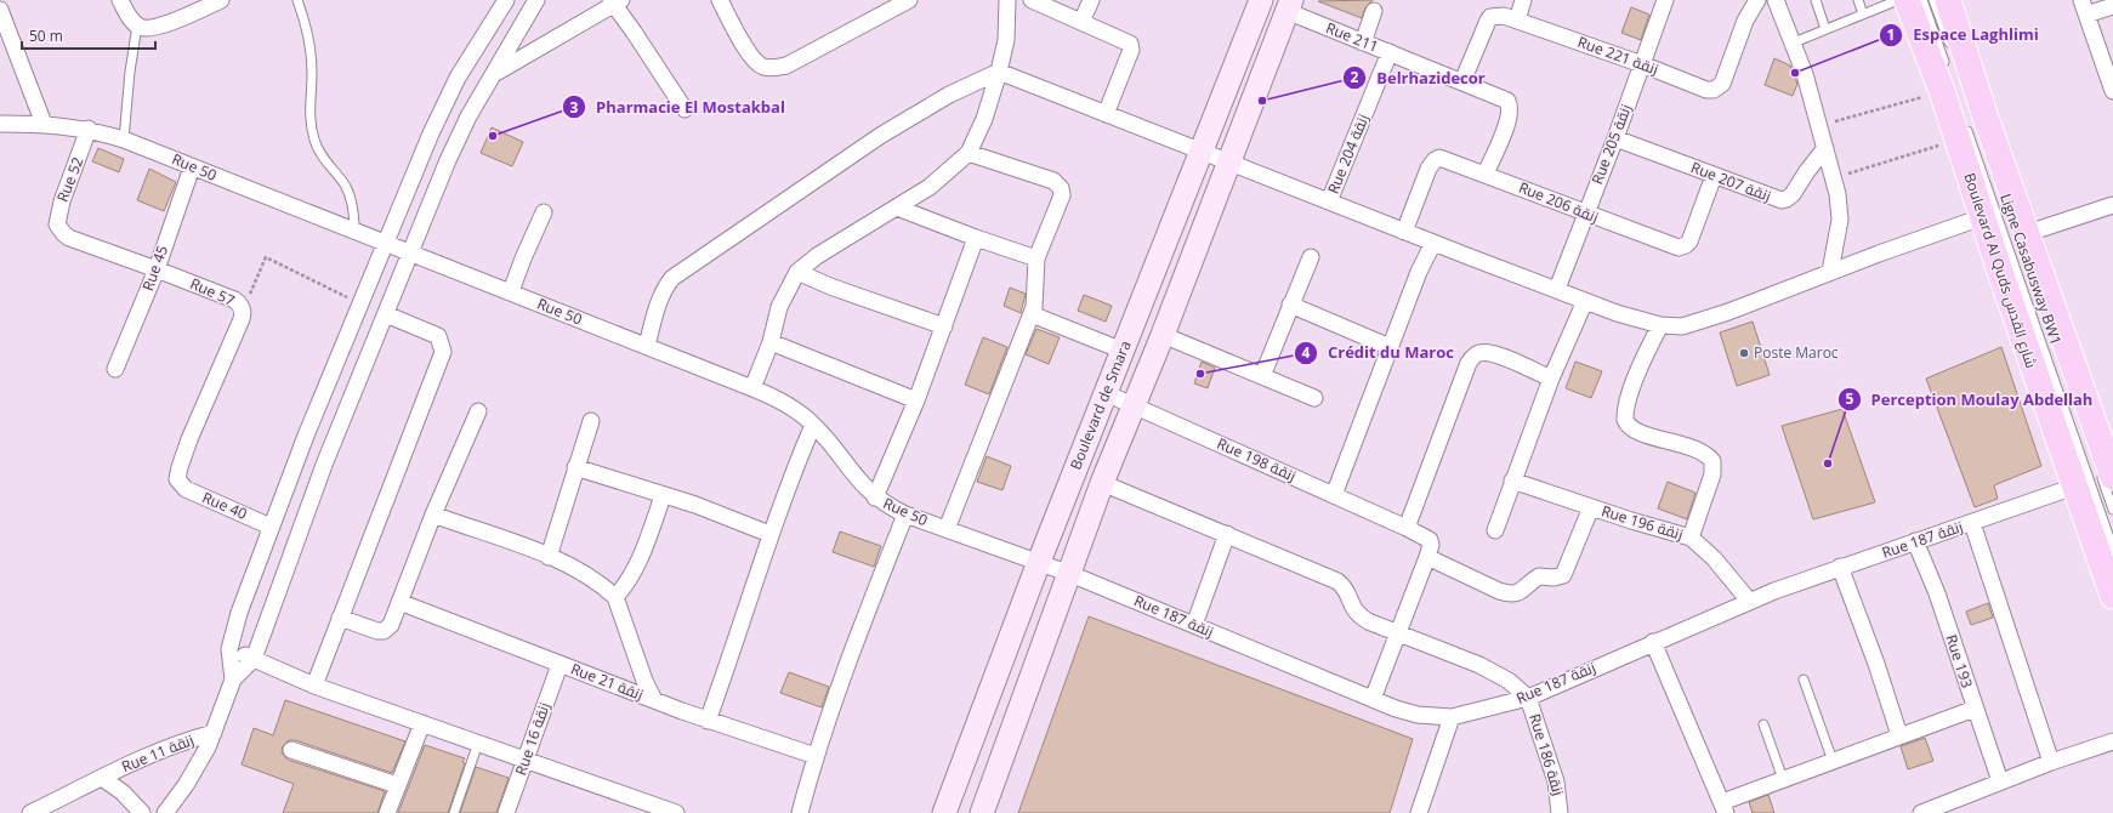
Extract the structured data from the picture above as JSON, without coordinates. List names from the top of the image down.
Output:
{
  "streets": {
    "main road": ["Boulevard Al Quds شارع القدس"],
    "street": [
      "Rue 211",
      "Rue 221 زنقة",
      "Rue 205 زنقة",
      "Rue 204 زنقة",
      "Rue 50",
      "Rue 52",
      "Rue 207 زنقة",
      "Rue 206 زنقة",
      "Rue 45",
      "Rue 57",
      "Boulevard de Smara",
      "Rue 198 زنقة",
      "Rue 40",
      "Rue 196 زنقة",
      "Rue 187 زنقة",
      "Rue 193",
      "Rue 21 زنقة",
      "Rue 16 زنقة",
      "Rue 11 زنقة",
      "Rue 186 زنقة"
    ],
    "lane": ["Ligne Casabusway BW1"]
  },
  "crossings": [
    ["Rue 211", "Rue 221 زنقة"],
    ["Rue 211", "Rue 204 زنقة"],
    ["Rue 211", "Rue 206 زنقة"],
    ["Rue 221 زنقة", "Rue 205 زنقة"],
    ["Rue 205 زنقة", "Rue 207 زنقة"],
    ["Rue 205 زنقة", "Rue 206 زنقة"],
    ["Rue 50", "Rue 52"],
    ["Rue 50", "Rue 45"],
    ["Rue 50", "Boulevard de Smara"],
    ["Rue 50", "Rue 187 زنقة"],
    ["Rue 52", "Rue 57"],
    ["Rue 207 زنقة", "Rue 206 زنقة"],
    ["Rue 45", "Rue 57"],
    ["Ligne Casabusway BW1", "Boulevard Al Quds شارع القدس"],
    ["Boulevard Al Quds شارع القدس", "Rue 187 زنقة"],
    ["Rue 57", "Rue 40"],
    ["Boulevard de Smara", "Rue 198 زنقة"],
    ["Boulevard de Smara", "Rue 187 زنقة"],
    ["Rue 198 زنقة", "Rue 196 زنقة"],
    ["Rue 196 زنقة", "Rue 187 زنقة"],
    ["Rue 187 زنقة", "Rue 193"],
    ["Rue 187 زنقة", "Rue 186 زنقة"],
    ["Rue 21 زنقة", "Rue 16 زنقة"]
  ],
  "places": [
    "Espace Laghlimi",
    "Belrhazidecor",
    "Pharmacie El Mostakbal",
    "Poste Maroc",
    "Crédit du Maroc",
    "Perception Moulay Abdellah"
  ],
  "scale_bar": "50 m"
}
